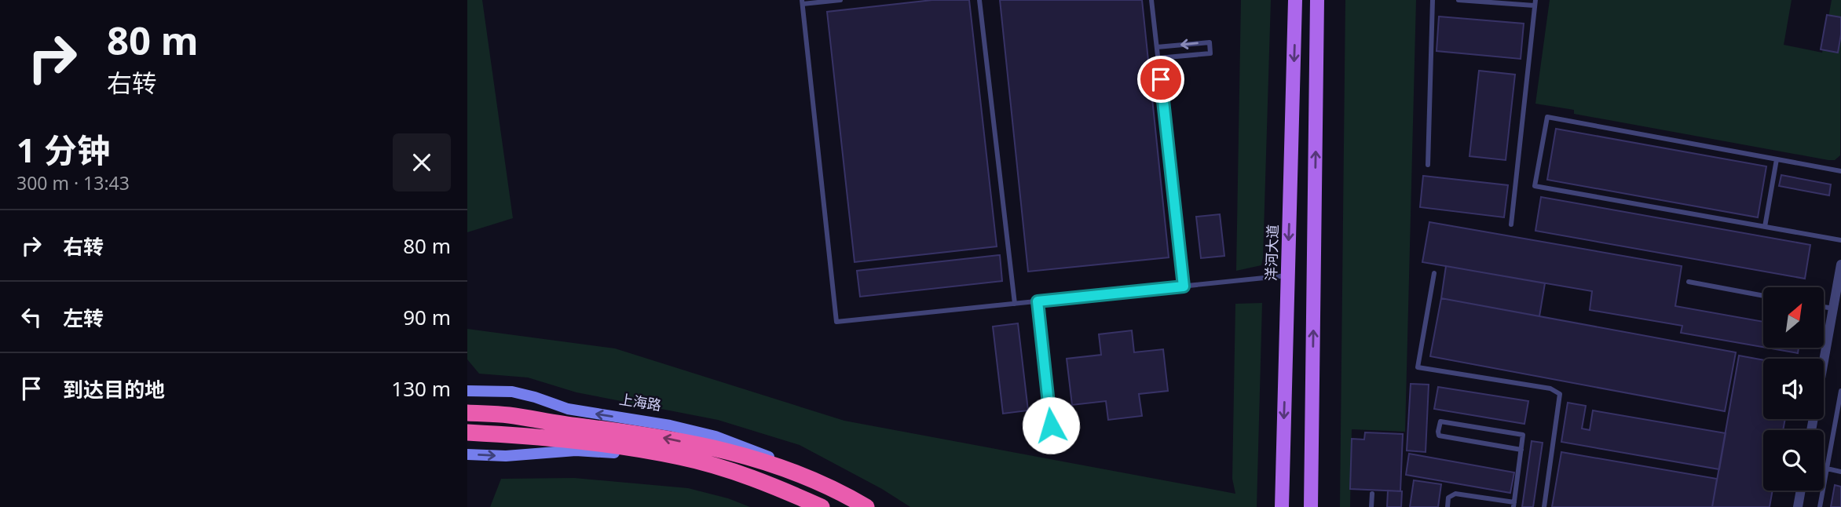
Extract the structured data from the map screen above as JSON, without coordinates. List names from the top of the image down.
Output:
{
  "streets": {
    "highway": ["上海路"],
    "main road": ["洋河大道"]
  },
  "north": "top right",
  "page": {
    "turn": ["80 m", "右转"],
    "heading": ["1 分钟", "300 m · 13:43"],
    "list": [
      {
        "name": "右转",
        "value": "80 m"
      },
      {
        "name": "左转",
        "value": "90 m"
      },
      {
        "name": "到达目的地",
        "value": "130 m"
      }
    ]
  }
}
